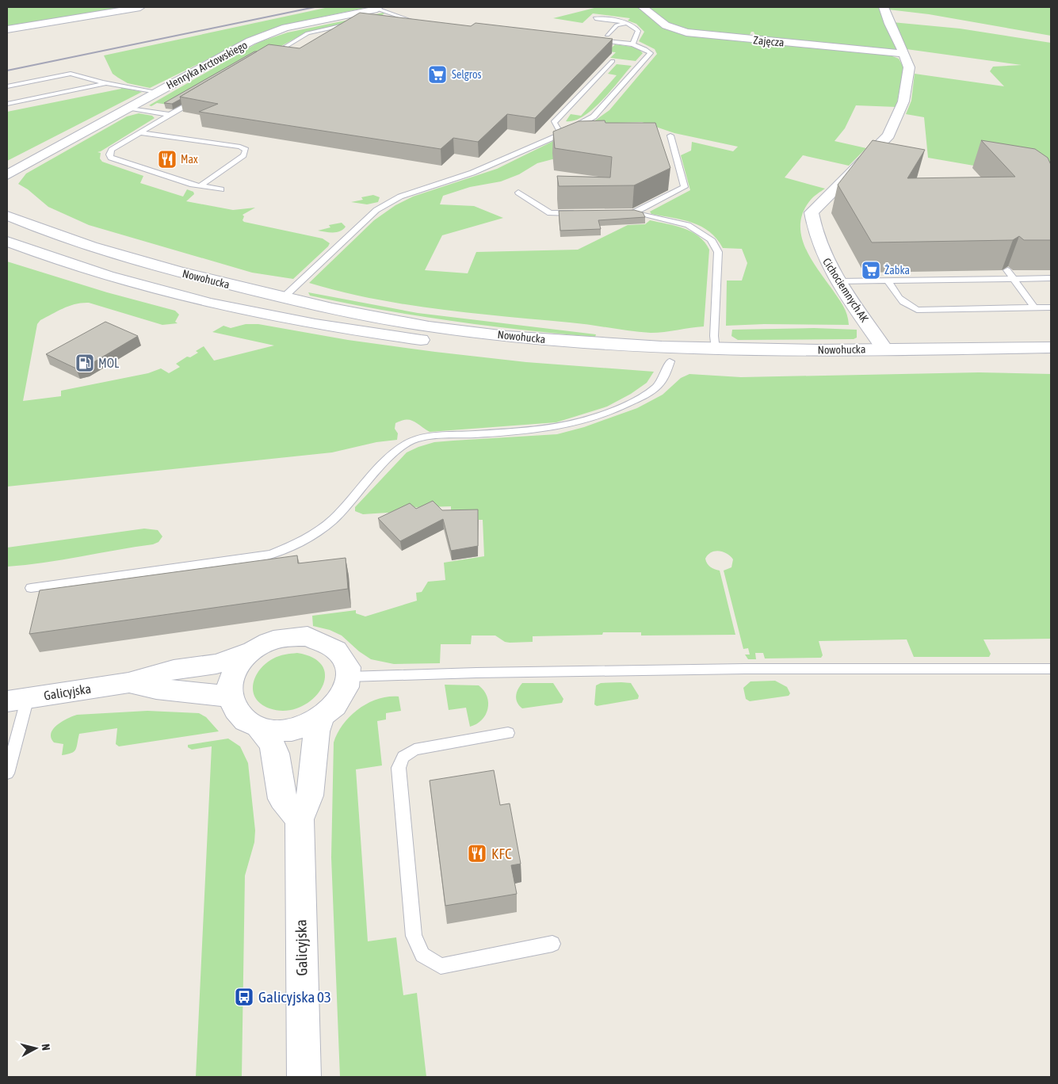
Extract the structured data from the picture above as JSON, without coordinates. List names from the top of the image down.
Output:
{
  "streets": {
    "street": [
      "Zajęcza",
      "Henryka Arctowskiego",
      "Nowohucka",
      "Cichociemnych AK",
      "Galicyjska"
    ]
  },
  "crossings": [
    ["Zajęcza", "Cichociemnych AK"],
    ["Nowohucka", "Cichociemnych AK"]
  ],
  "places": {
    "supermarket": ["Selgros", "Żabka"],
    "restaurant": ["Max", "KFC"],
    "fuel station": ["MOL"],
    "bus stop": ["Galicyjska 03"]
  },
  "north": "right"
}
